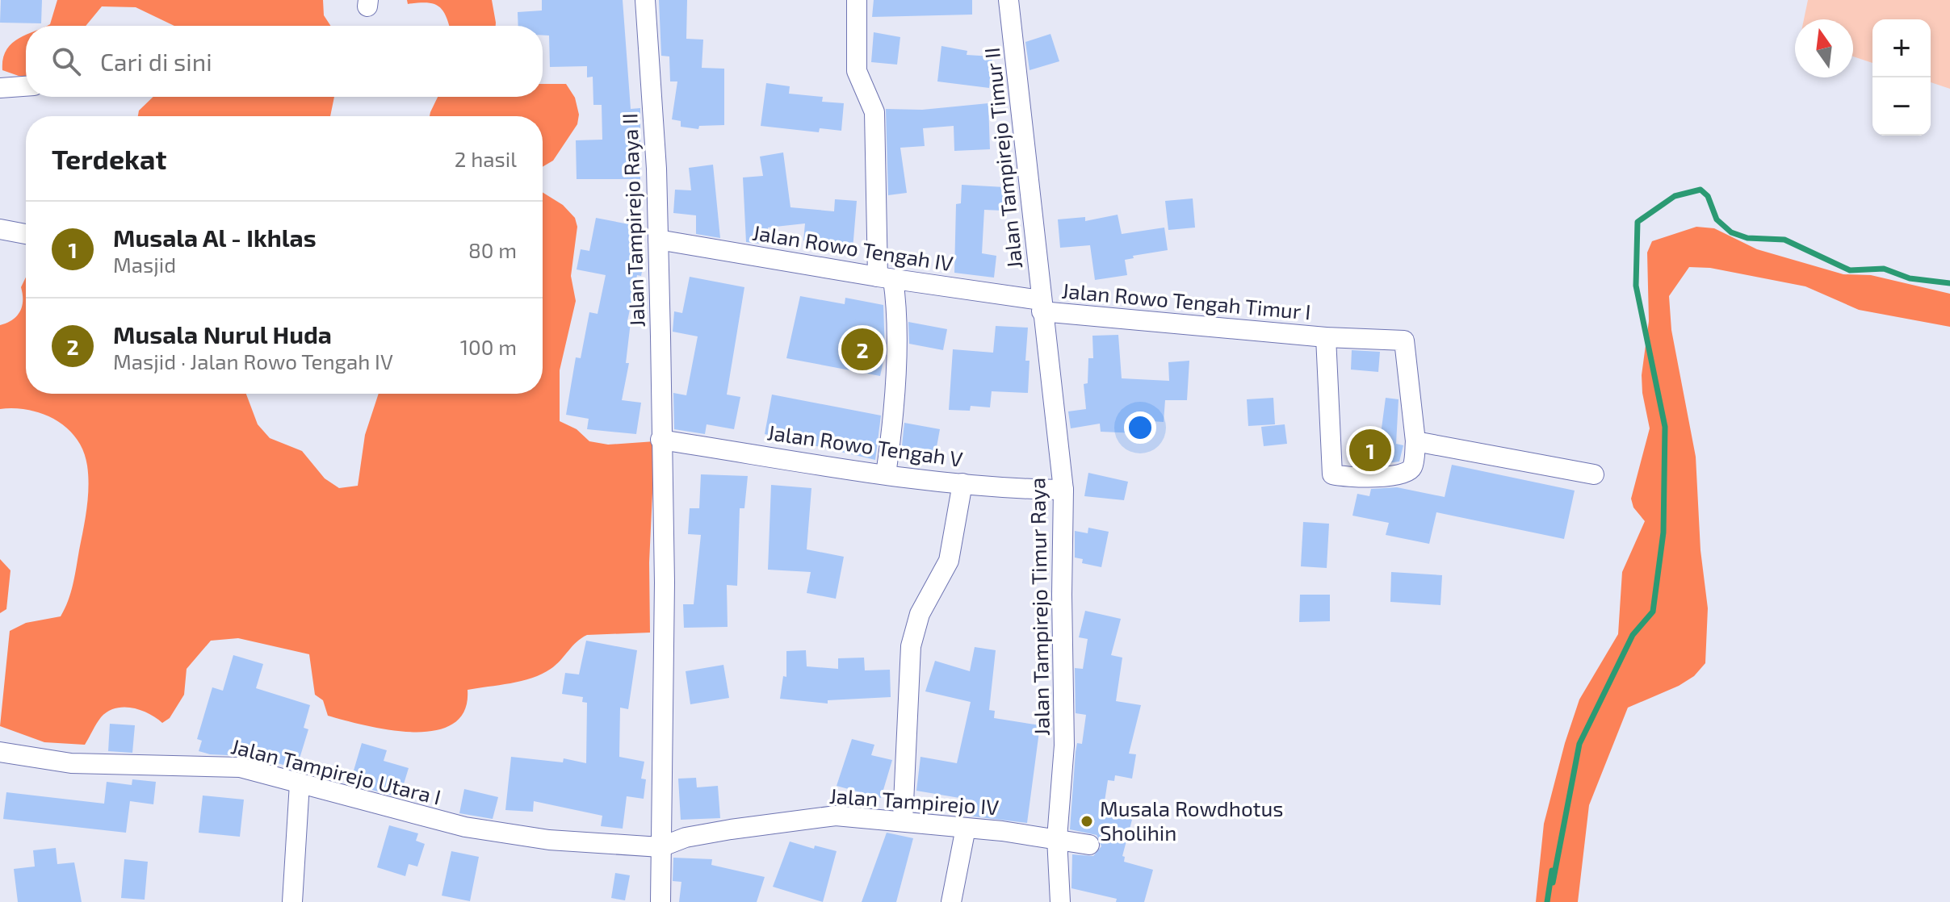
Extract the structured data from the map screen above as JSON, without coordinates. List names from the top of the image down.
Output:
{
  "streets": {
    "street": [
      "Jalan Tampirejo Timur II",
      "Jalan Tampirejo Raya II",
      "Jalan Rowo Tengah IV",
      "Jalan Rowo Tengah Timur I",
      "Jalan Rowo Tengah V",
      "Jalan Tampirejo Timur Raya",
      "Jalan Tampirejo Utara I",
      "Jalan Tampirejo IV"
    ]
  },
  "crossings": [
    ["Jalan Tampirejo Timur II", "Jalan Rowo Tengah IV"],
    ["Jalan Tampirejo Timur II", "Jalan Rowo Tengah Timur I"],
    ["Jalan Tampirejo Timur II", "Jalan Tampirejo Timur Raya"],
    ["Jalan Tampirejo Raya II", "Jalan Rowo Tengah IV"],
    ["Jalan Tampirejo Raya II", "Jalan Rowo Tengah V"],
    ["Jalan Tampirejo Raya II", "Jalan Tampirejo Utara I"],
    ["Jalan Tampirejo Raya II", "Jalan Tampirejo IV"],
    ["Jalan Rowo Tengah IV", "Jalan Rowo Tengah Timur I"],
    ["Jalan Rowo Tengah IV", "Jalan Tampirejo Timur Raya"],
    ["Jalan Rowo Tengah Timur I", "Jalan Tampirejo Timur Raya"],
    ["Jalan Rowo Tengah V", "Jalan Tampirejo Timur Raya"],
    ["Jalan Tampirejo Timur Raya", "Jalan Tampirejo IV"],
    ["Jalan Tampirejo Utara I", "Jalan Tampirejo IV"]
  ],
  "places": ["Musala Rowdhotus Sholihin"],
  "north": "top",
  "page": {
    "map_buttons": ["+", "−"],
    "search": "Cari di sini",
    "heading": ["Terdekat", "2 hasil"],
    "list": [
      {
        "mark": "1",
        "name": "Musala Al - Ikhlas",
        "note": "Masjid",
        "value": "80 m"
      },
      {
        "mark": "2",
        "name": "Musala Nurul Huda",
        "note": "Masjid · Jalan Rowo Tengah IV",
        "value": "100 m"
      }
    ],
    "pins": ["2", "1"]
  }
}
